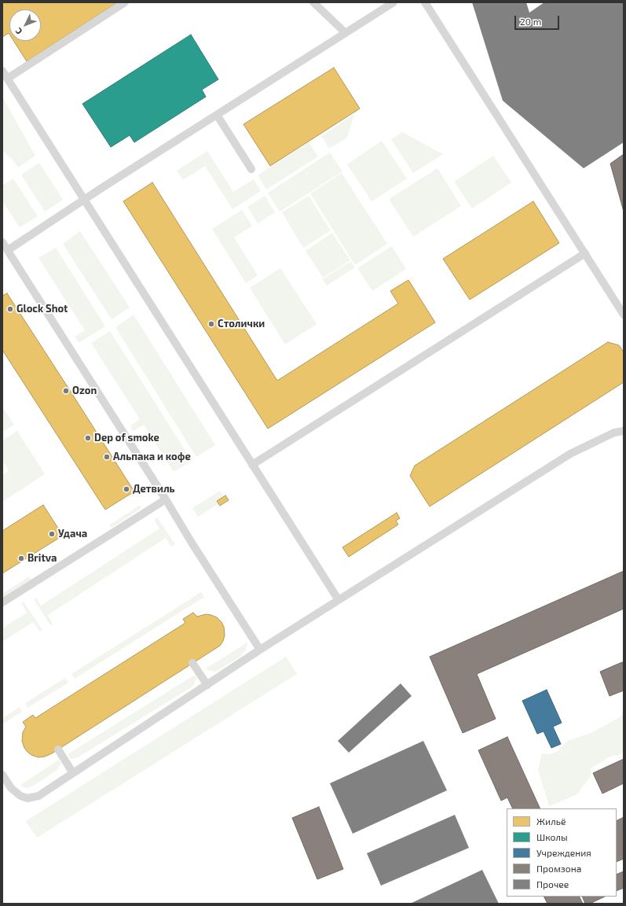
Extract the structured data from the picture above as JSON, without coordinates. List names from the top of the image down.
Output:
{
  "places": [
    "Glock Shot",
    "Столички",
    "Ozon",
    "Dep of smoke",
    "Альпака и кофе",
    "Детвиль",
    "Удача",
    "Britva"
  ],
  "legend": [
    "Жильё",
    "Школы",
    "Учреждения",
    "Промзона",
    "Прочее"
  ],
  "scale_bar": "20 m",
  "north": "bottom left"
}
